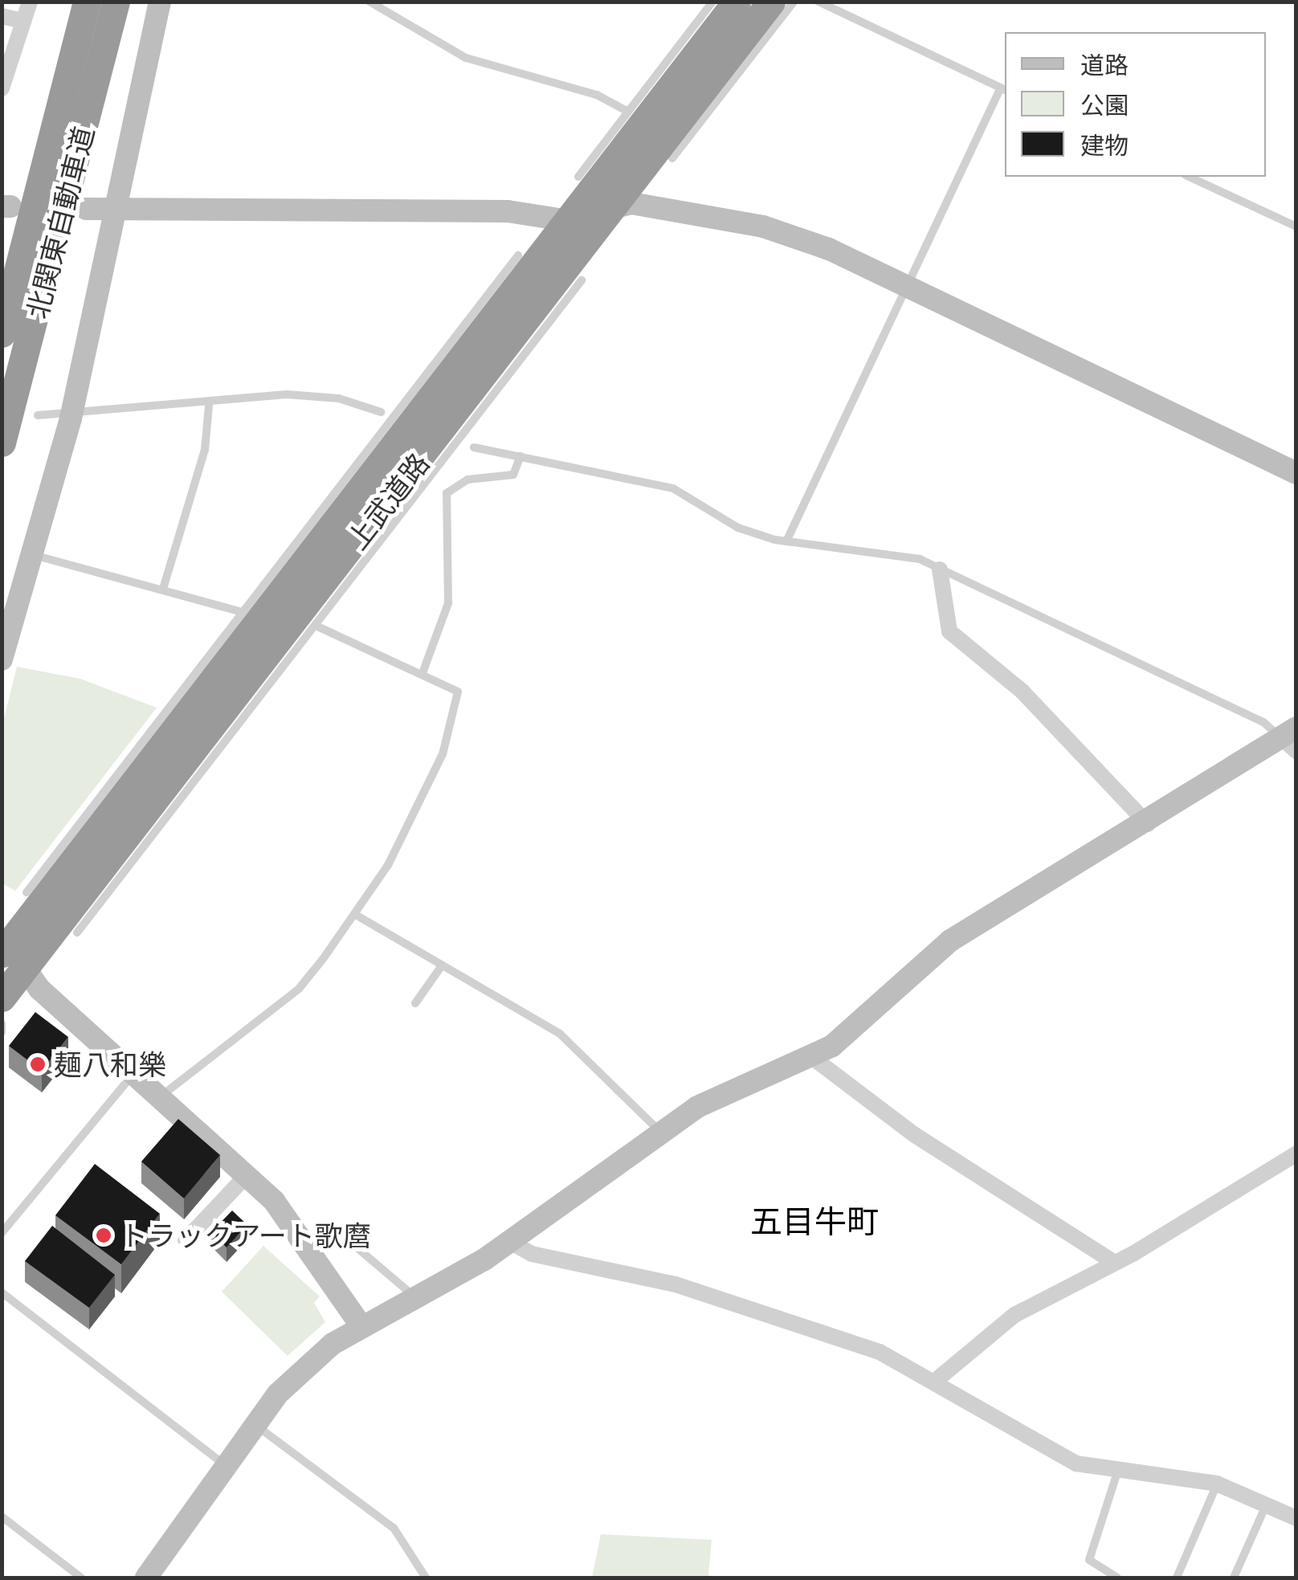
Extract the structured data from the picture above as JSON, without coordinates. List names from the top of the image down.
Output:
{
  "streets": {
    "highway": ["北関東自動車道", "上武道路"]
  },
  "districts": ["五目牛町"],
  "places": ["麺八和樂", "トラックアート歌麿"],
  "legend": ["道路", "公園", "建物"]
}
